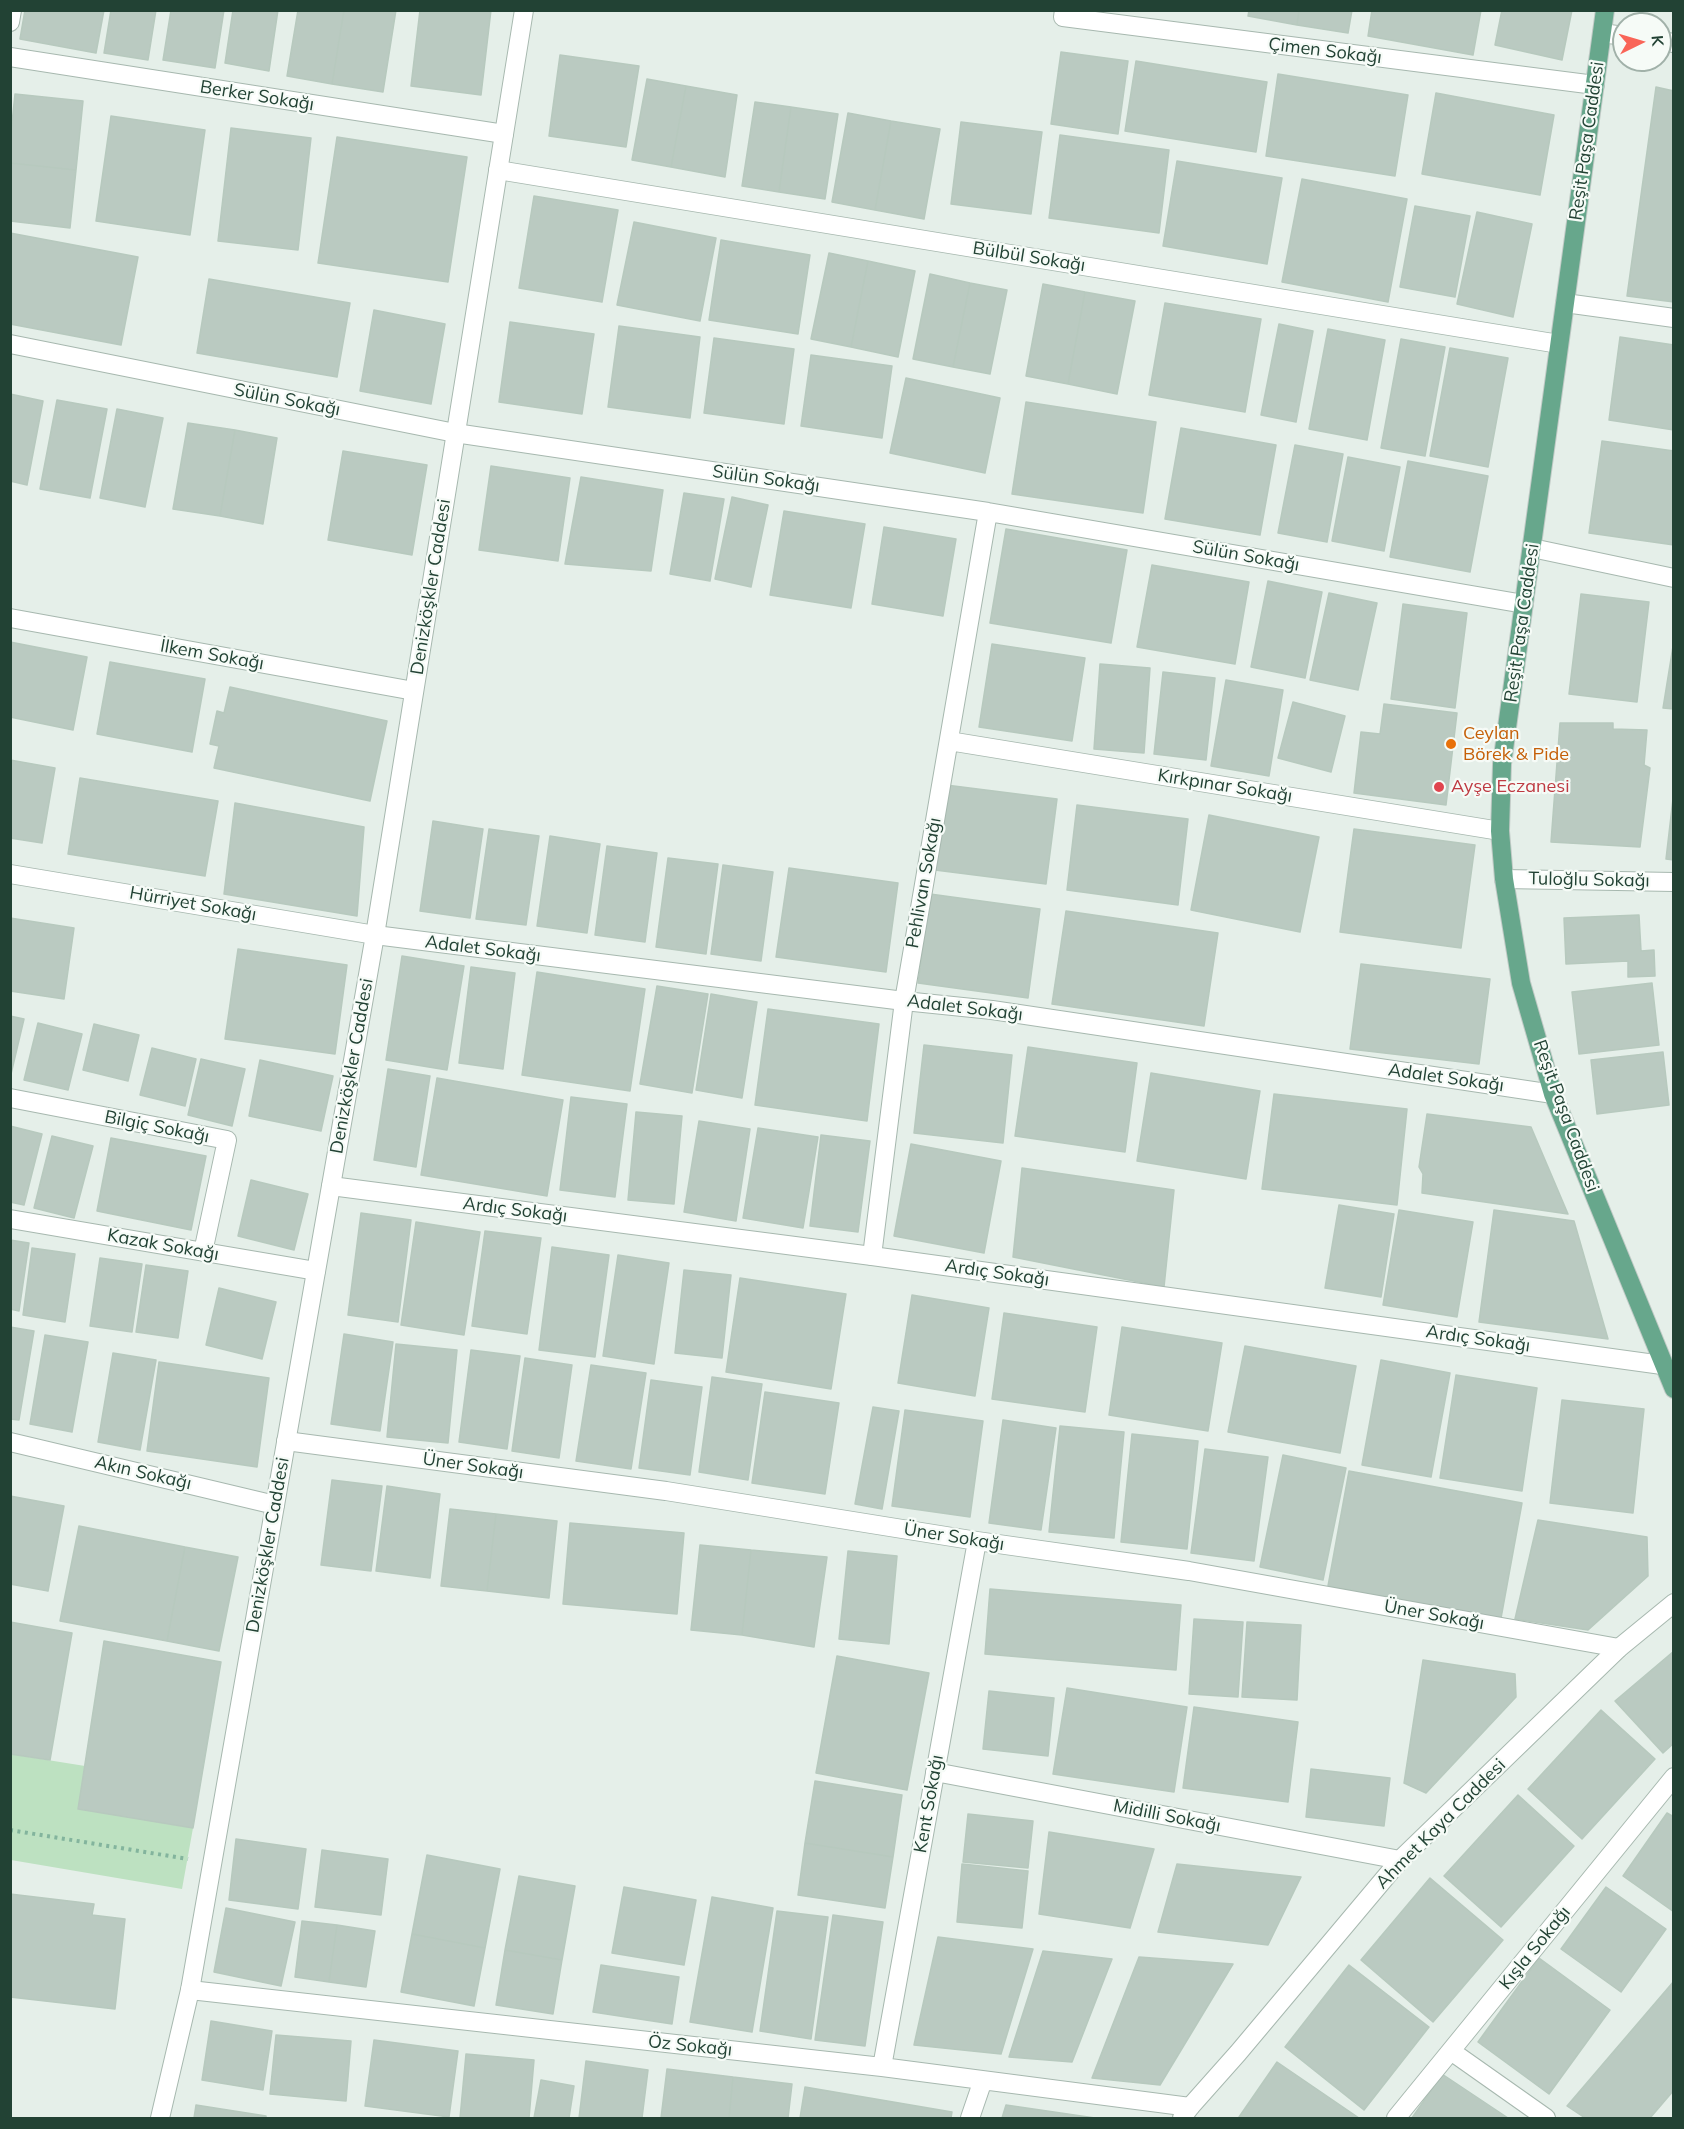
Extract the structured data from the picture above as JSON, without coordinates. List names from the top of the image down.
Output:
{
  "streets": {
    "main road": ["Reşit Paşa Caddesi"],
    "street": [
      "Çimen Sokağı",
      "Berker Sokağı",
      "Bülbül Sokağı",
      "Sülün Sokağı",
      "Denizköşkler Caddesi",
      "İlkem Sokağı",
      "Kırkpınar Sokağı",
      "Tuloğlu Sokağı",
      "Pehlivan Sokağı",
      "Hürriyet Sokağı",
      "Adalet Sokağı",
      "Bilgiç Sokağı",
      "Ardıç Sokağı",
      "Kazak Sokağı",
      "Üner Sokağı",
      "Akın Sokağı",
      "Kent Sokağı",
      "Midilli Sokağı",
      "Ahmet Kaya Caddesi",
      "Kışla Sokağı",
      "Öz Sokağı"
    ]
  },
  "crossings": [
    ["Çimen Sokağı", "Reşit Paşa Caddesi"],
    ["Berker Sokağı", "Denizköşkler Caddesi"],
    ["Reşit Paşa Caddesi", "Bülbül Sokağı"],
    ["Reşit Paşa Caddesi", "Sülün Sokağı"],
    ["Reşit Paşa Caddesi", "Kırkpınar Sokağı"],
    ["Reşit Paşa Caddesi", "Tuloğlu Sokağı"],
    ["Reşit Paşa Caddesi", "Adalet Sokağı"],
    ["Reşit Paşa Caddesi", "Ardıç Sokağı"],
    ["Bülbül Sokağı", "Denizköşkler Caddesi"],
    ["Sülün Sokağı", "Denizköşkler Caddesi"],
    ["Sülün Sokağı", "Pehlivan Sokağı"],
    ["Denizköşkler Caddesi", "İlkem Sokağı"],
    ["Denizköşkler Caddesi", "Hürriyet Sokağı"],
    ["Denizköşkler Caddesi", "Adalet Sokağı"],
    ["Denizköşkler Caddesi", "Ardıç Sokağı"],
    ["Denizköşkler Caddesi", "Kazak Sokağı"],
    ["Denizköşkler Caddesi", "Üner Sokağı"],
    ["Denizköşkler Caddesi", "Akın Sokağı"],
    ["Denizköşkler Caddesi", "Öz Sokağı"],
    ["Kırkpınar Sokağı", "Pehlivan Sokağı"],
    ["Pehlivan Sokağı", "Adalet Sokağı"],
    ["Pehlivan Sokağı", "Ardıç Sokağı"],
    ["Hürriyet Sokağı", "Adalet Sokağı"],
    ["Bilgiç Sokağı", "Kazak Sokağı"],
    ["Üner Sokağı", "Kent Sokağı"],
    ["Üner Sokağı", "Ahmet Kaya Caddesi"],
    ["Kent Sokağı", "Midilli Sokağı"],
    ["Kent Sokağı", "Öz Sokağı"],
    ["Midilli Sokağı", "Ahmet Kaya Caddesi"],
    ["Ahmet Kaya Caddesi", "Öz Sokağı"]
  ],
  "places": ["Ceylan Börek & Pide", "Ayşe Eczanesi"],
  "north": "right"
}
